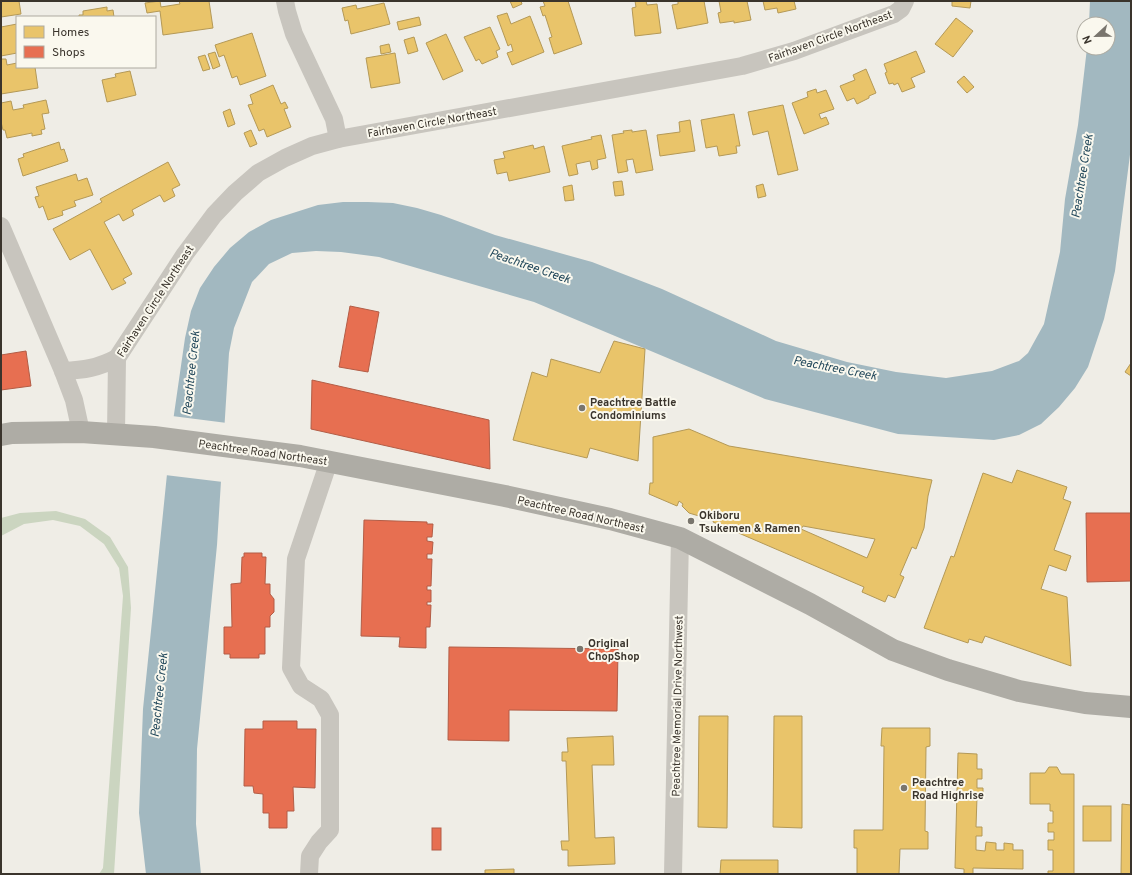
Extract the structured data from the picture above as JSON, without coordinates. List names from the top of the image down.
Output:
{
  "streets": {
    "highway": ["Peachtree Road Northeast"],
    "street": ["Fairhaven Circle Northeast", "Peachtree Memorial Drive Northwest"]
  },
  "crossings": [
    ["Fairhaven Circle Northeast", "Peachtree Road Northeast"],
    ["Peachtree Road Northeast", "Peachtree Memorial Drive Northwest"]
  ],
  "water": ["Peachtree Creek"],
  "places": [
    "Peachtree Battle Condominiums",
    "Okiboru Tsukemen & Ramen",
    "Original ChopShop",
    "Peachtree Road Highrise"
  ],
  "legend": ["Homes", "Shops"],
  "north": "left"
}
